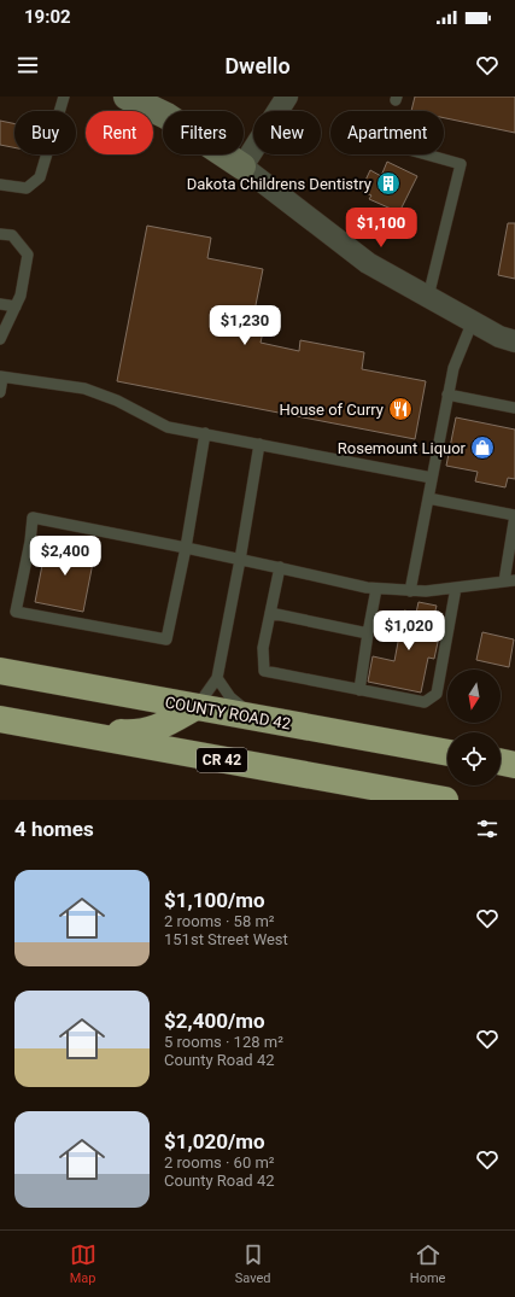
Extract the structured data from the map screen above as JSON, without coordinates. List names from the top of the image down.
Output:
{
  "streets": {
    "highway": ["COUNTY ROAD 42", "CR 42"]
  },
  "places": {
    "building": ["Dakota Childrens Dentistry"],
    "restaurant": ["House of Curry"],
    "shop": ["Rosemount Liquor"]
  },
  "north": "bottom",
  "page": {
    "status": "19:02",
    "header": "Dwello",
    "chip": [
      "Buy",
      "Rent",
      "Filters",
      "New",
      "Apartment"
    ],
    "price": [
      "$1,100",
      "$1,230",
      "$2,400",
      "$1,020"
    ],
    "heading": "4 homes",
    "list": [
      {
        "name": "$1,100/mo",
        "note": "2 rooms · 58 m² · 151st Street West"
      },
      {
        "name": "$2,400/mo",
        "note": "5 rooms · 128 m² · County Road 42"
      },
      {
        "name": "$1,020/mo",
        "note": "2 rooms · 60 m² · County Road 42"
      }
    ],
    "tabs": ["Map", "Saved", "Home"]
  }
}
